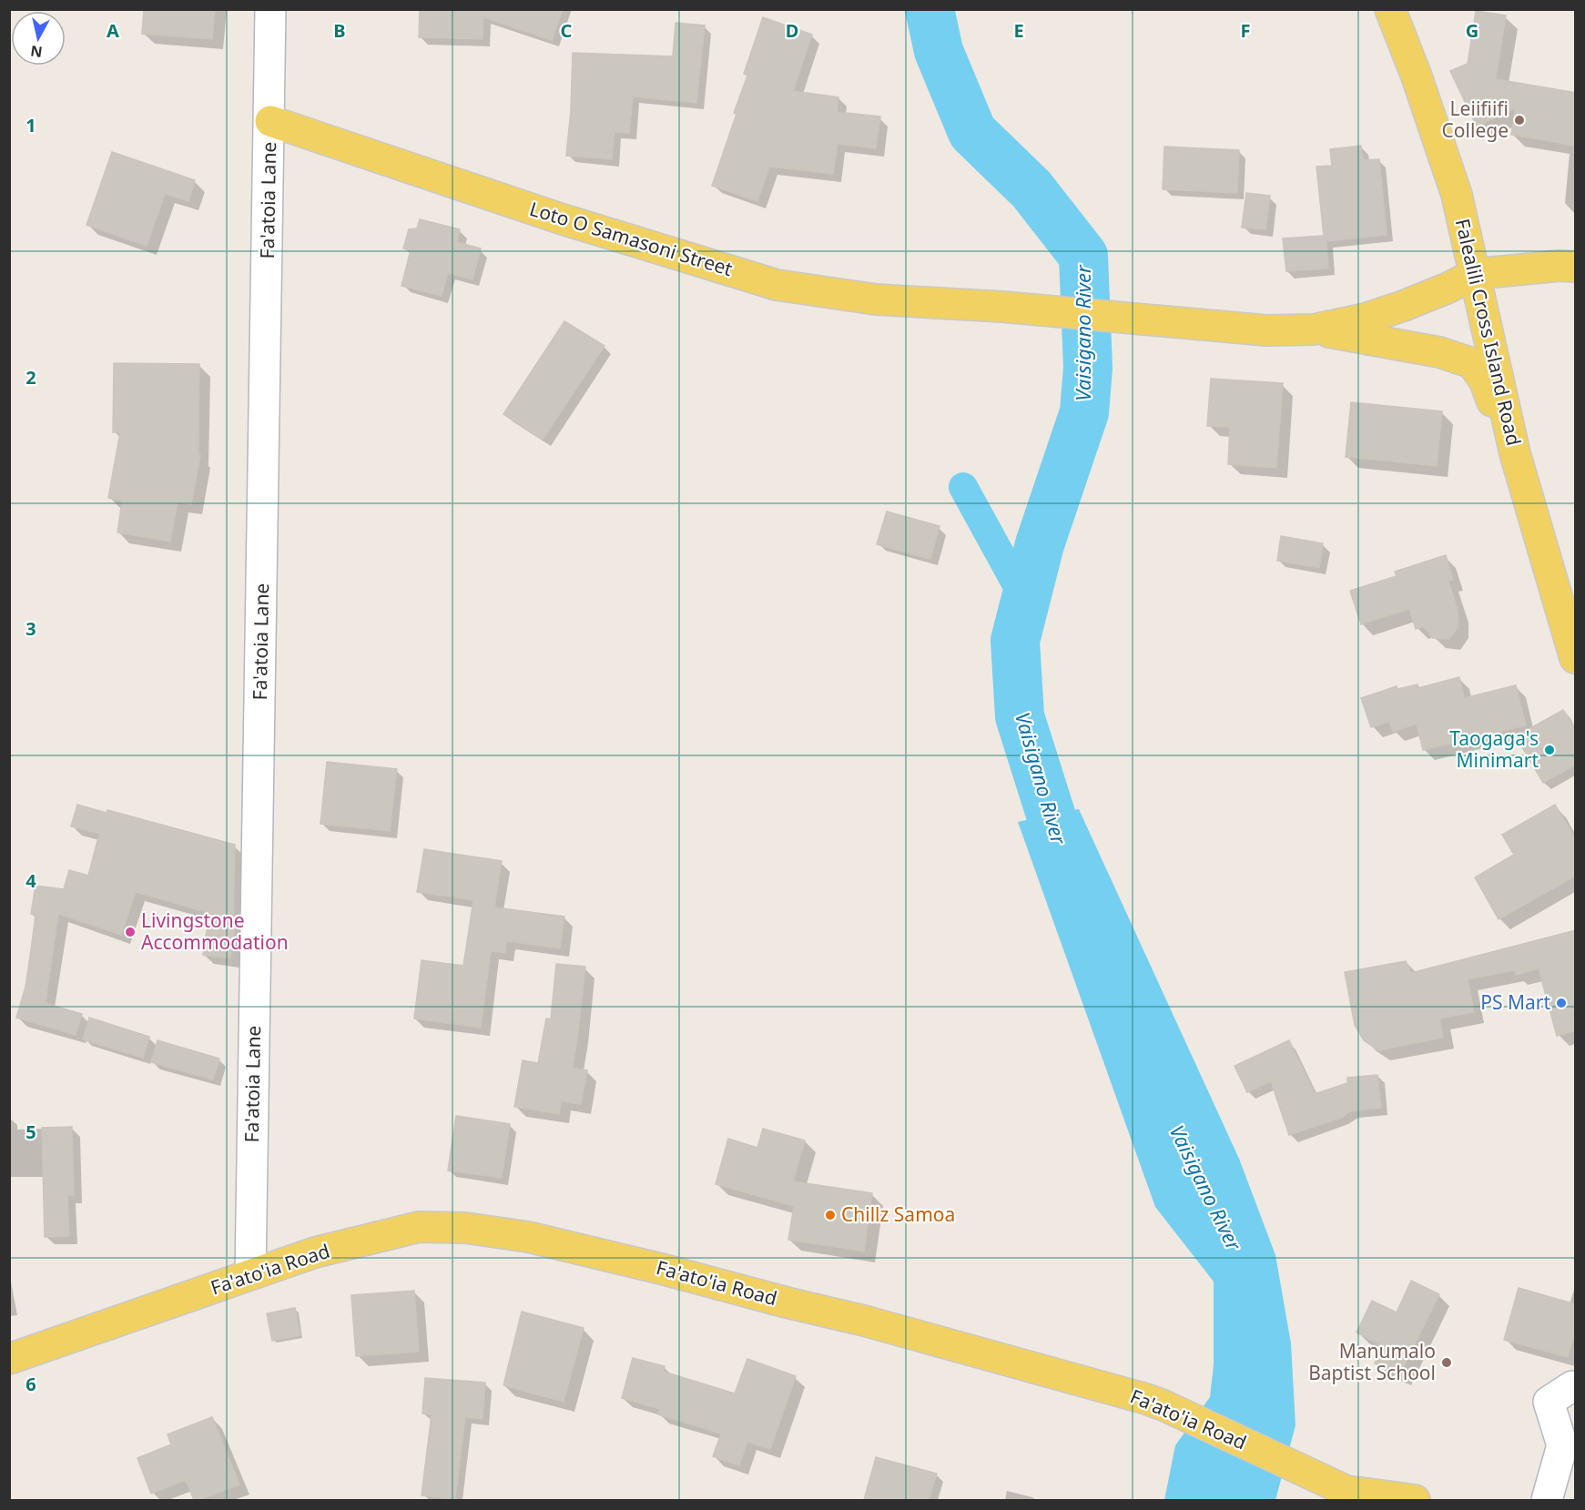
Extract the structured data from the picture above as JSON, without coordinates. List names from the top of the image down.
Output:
{
  "streets": {
    "main road": ["Loto O Samasoni Street", "Falealili Cross Island Road", "Fa'ato'ia Road"],
    "street": ["Fa'atoia Lane"]
  },
  "crossings": [
    ["Fa'atoia Lane", "Loto O Samasoni Street"],
    ["Fa'atoia Lane", "Fa'ato'ia Road"]
  ],
  "water": ["Vaisigano River"],
  "places": [
    "Leiifiifi College",
    "Taogaga's Minimart",
    "Livingstone Accommodation",
    "PS Mart",
    "Chillz Samoa",
    "Manumalo Baptist School"
  ],
  "north": "bottom",
  "grid": {
    "columns": [
      "A",
      "B",
      "C",
      "D",
      "E",
      "F",
      "G"
    ],
    "rows": [
      "1",
      "2",
      "3",
      "4",
      "5",
      "6"
    ]
  }
}
